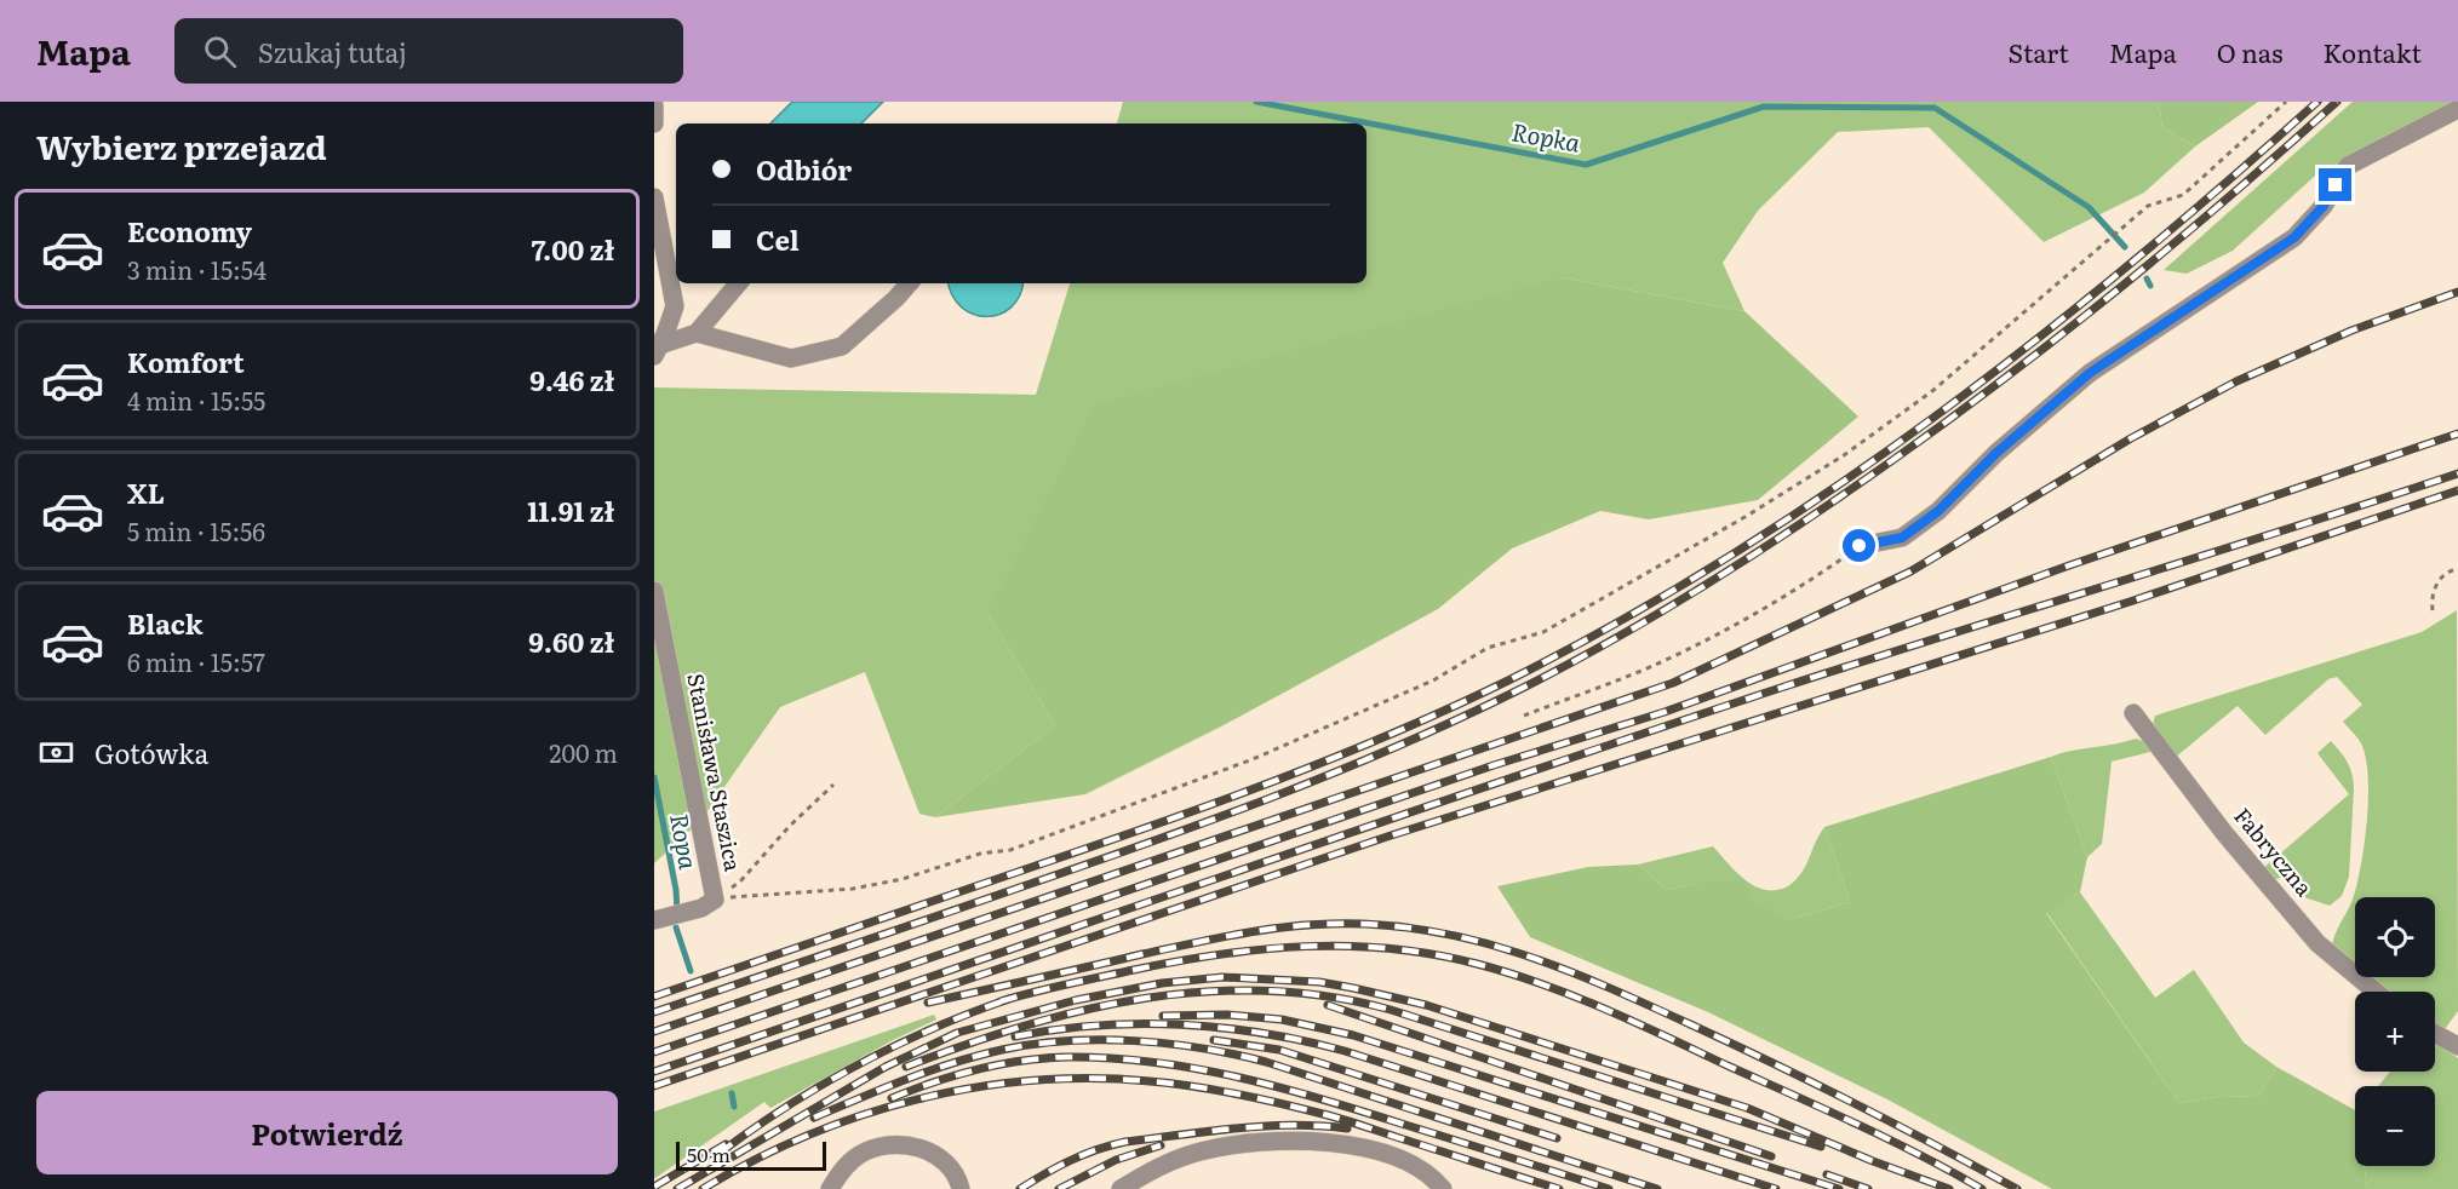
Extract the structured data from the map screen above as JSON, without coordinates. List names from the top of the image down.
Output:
{
  "streets": {
    "lane": ["Stanisława Staszica", "Fabryczna"]
  },
  "water": ["Ropka", "Ropa"],
  "scale_bar": "50 m",
  "page": {
    "header": "Mapa",
    "search": "Szukaj tutaj",
    "nav": [
      "Start",
      "Mapa",
      "O nas",
      "Kontakt"
    ],
    "heading": "Wybierz przejazd",
    "banner": ["Odbiór", "Cel"],
    "list": [
      {
        "name": "Economy",
        "note": "3 min · 15:54",
        "value": "7.00 zł"
      },
      {
        "name": "Komfort",
        "note": "4 min · 15:55",
        "value": "9.46 zł"
      },
      {
        "name": "XL",
        "note": "5 min · 15:56",
        "value": "11.91 zł"
      },
      {
        "name": "Black",
        "note": "6 min · 15:57",
        "value": "9.60 zł"
      }
    ],
    "pay": ["Gotówka", "200 m"],
    "map_buttons": ["+", "−"],
    "buttons": "Potwierdź",
    "scale": "50 m"
  }
}
